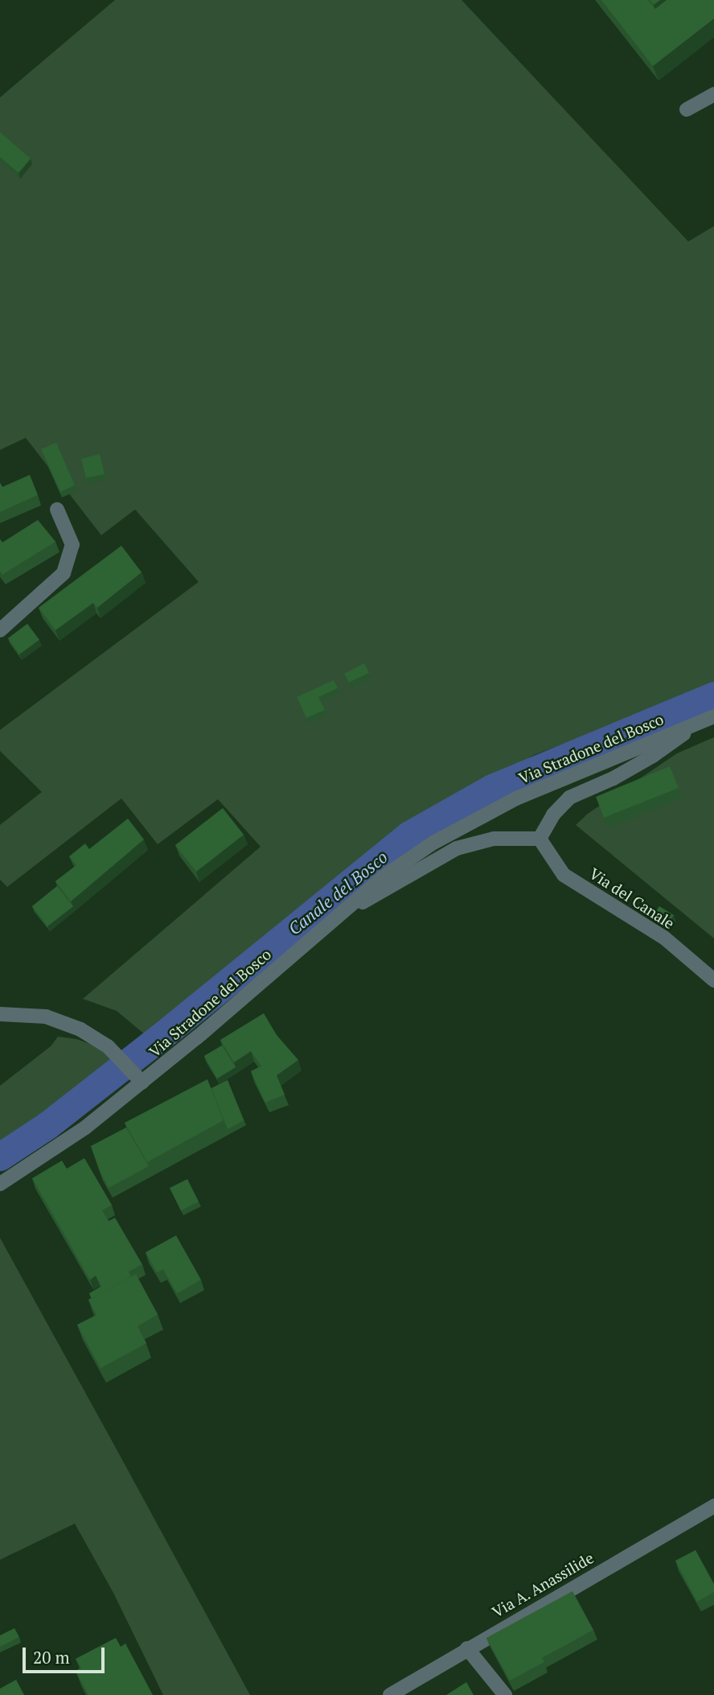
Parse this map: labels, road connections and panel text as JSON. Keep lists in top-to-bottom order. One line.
{"streets":{"street":["Via Stradone del Bosco","Via del Canale","Via A. Anassilide"]},"water":["Canale del Bosco"],"scale_bar":"20 m"}
